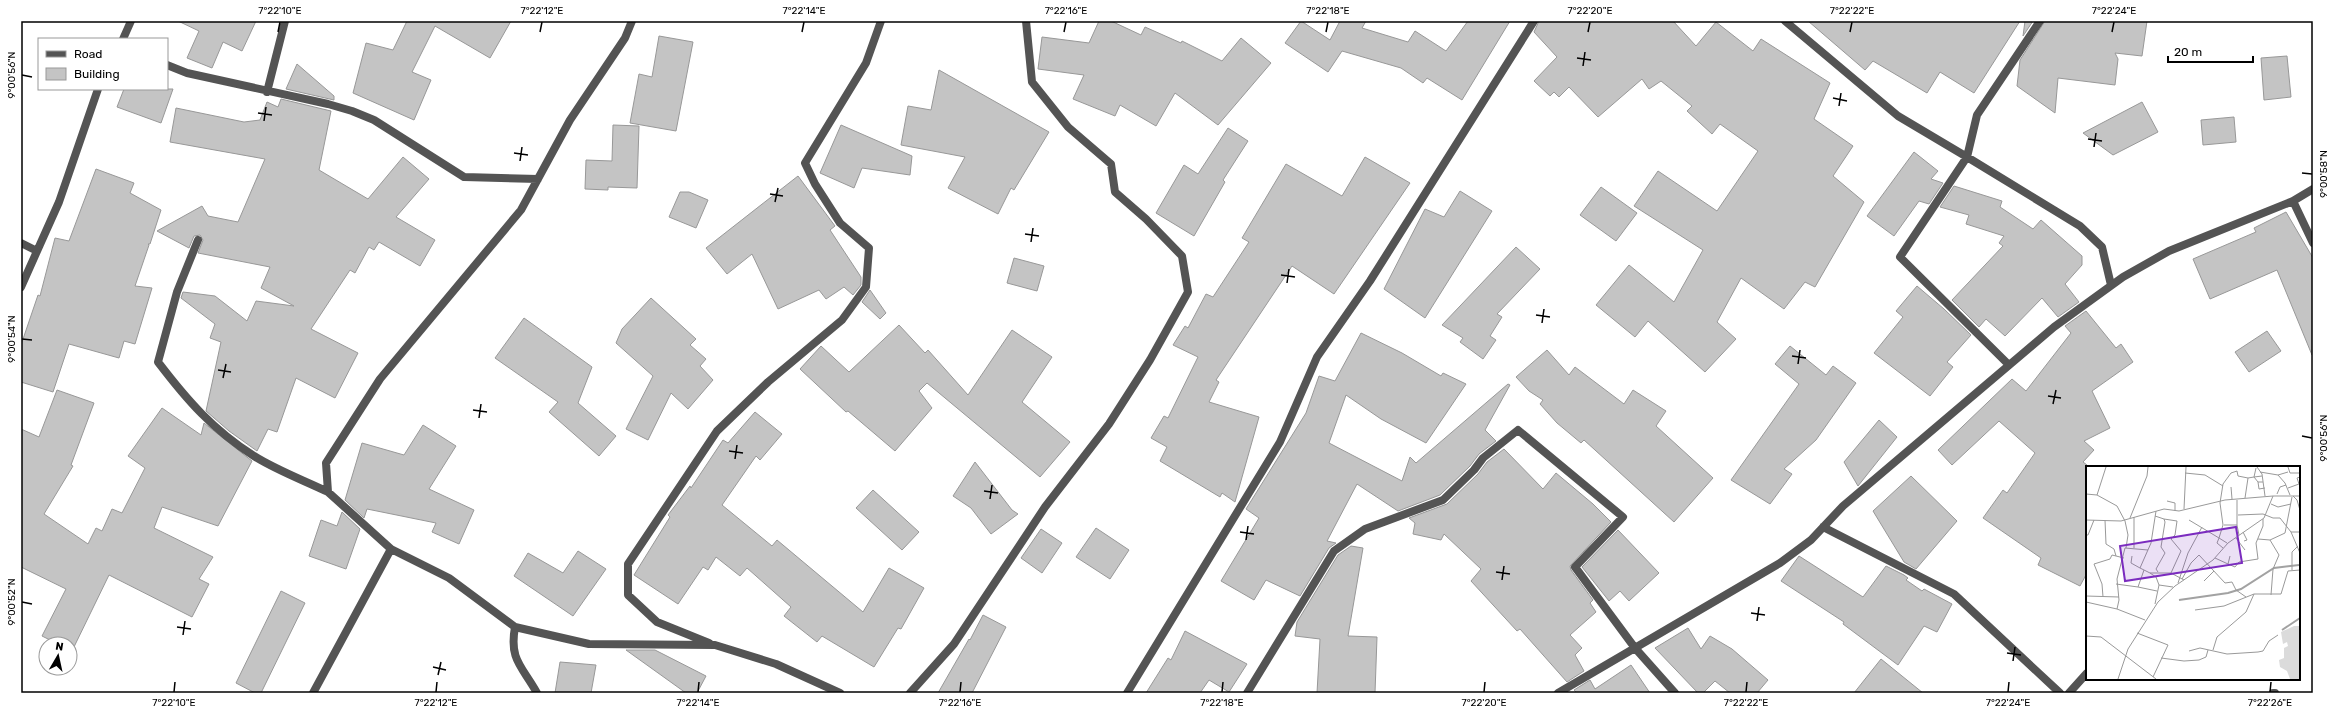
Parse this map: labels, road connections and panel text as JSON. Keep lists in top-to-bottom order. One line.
{"legend":["Road","Building"],"scale_bar":"20 m","north":"top","coordinates":["7°22'10\"E","7°22'12\"E","7°22'14\"E","7°22'16\"E","7°22'18\"E","7°22'20\"E","7°22'22\"E","7°22'24\"E","9°00'56\"N","9°00'58\"N","9°00'54\"N","9°00'52\"N","7°22'26\"E"]}
